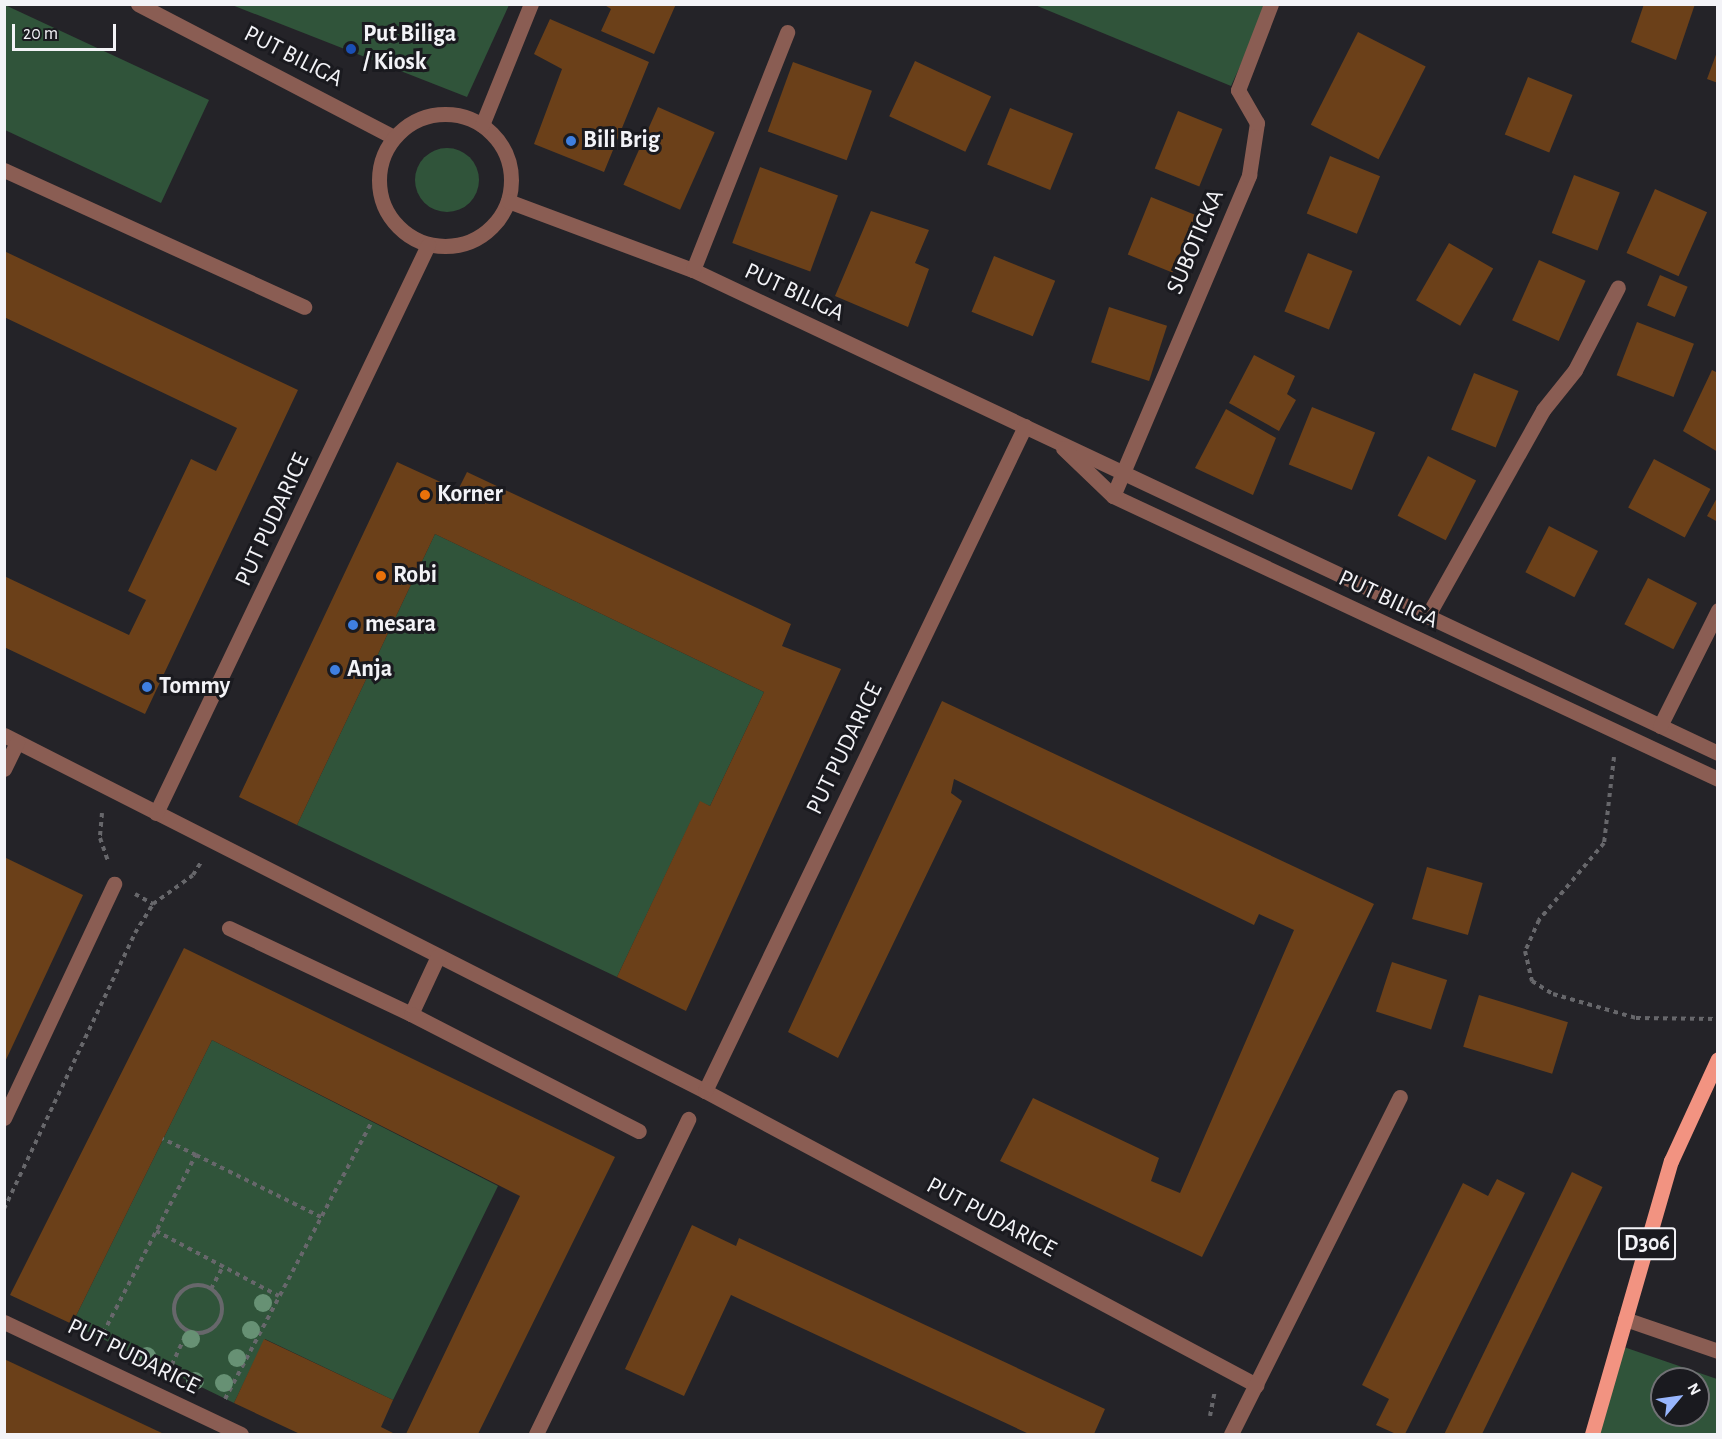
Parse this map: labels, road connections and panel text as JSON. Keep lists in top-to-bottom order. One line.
{"streets":{"main road":["D306"],"street":["PUT BILIGA","SUBOTICKA","PUT PUDARICE"]},"crossings":[["PUT BILIGA","SUBOTICKA"],["PUT BILIGA","PUT PUDARICE"]],"places":["Put Biliga / Kiosk","Bili Brig","Korner","Robi","mesara","Anja","Tommy"],"scale_bar":"20 m","north":"top right"}
